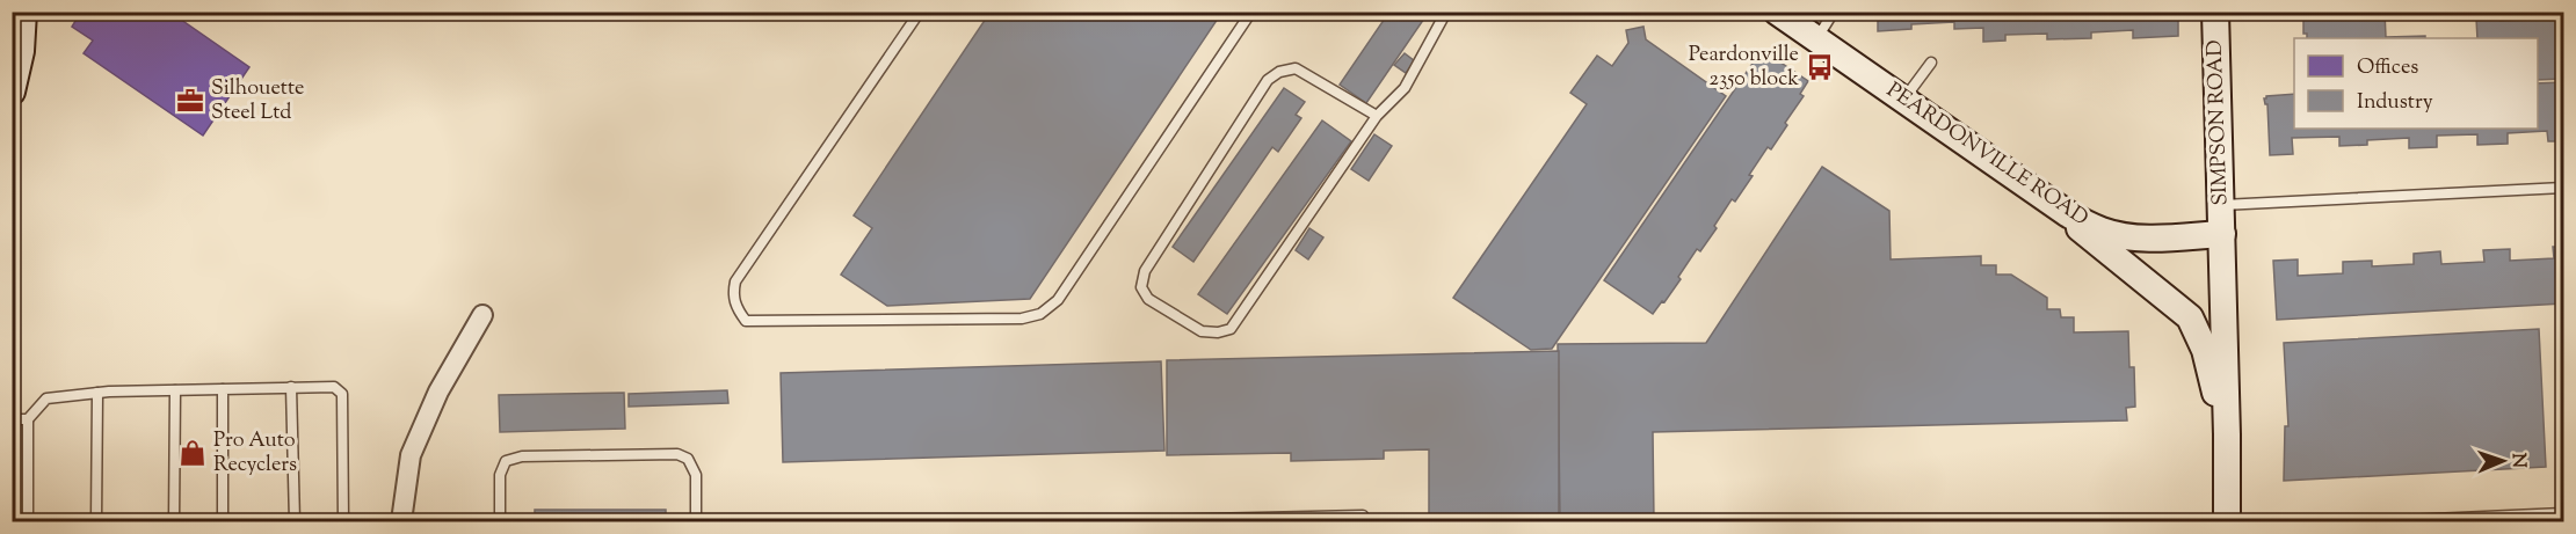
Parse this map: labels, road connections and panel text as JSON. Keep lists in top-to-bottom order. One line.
{"streets":{"main road":["SIMPSON ROAD","PEARDONVILLE ROAD"]},"crossings":[["SIMPSON ROAD","PEARDONVILLE ROAD"]],"places":{"bus stop":["Peardonville 2350 block"],"office":["Silhouette Steel Ltd"],"shop":["Pro Auto Recyclers"]},"legend":["Offices","Industry"],"north":"right"}
